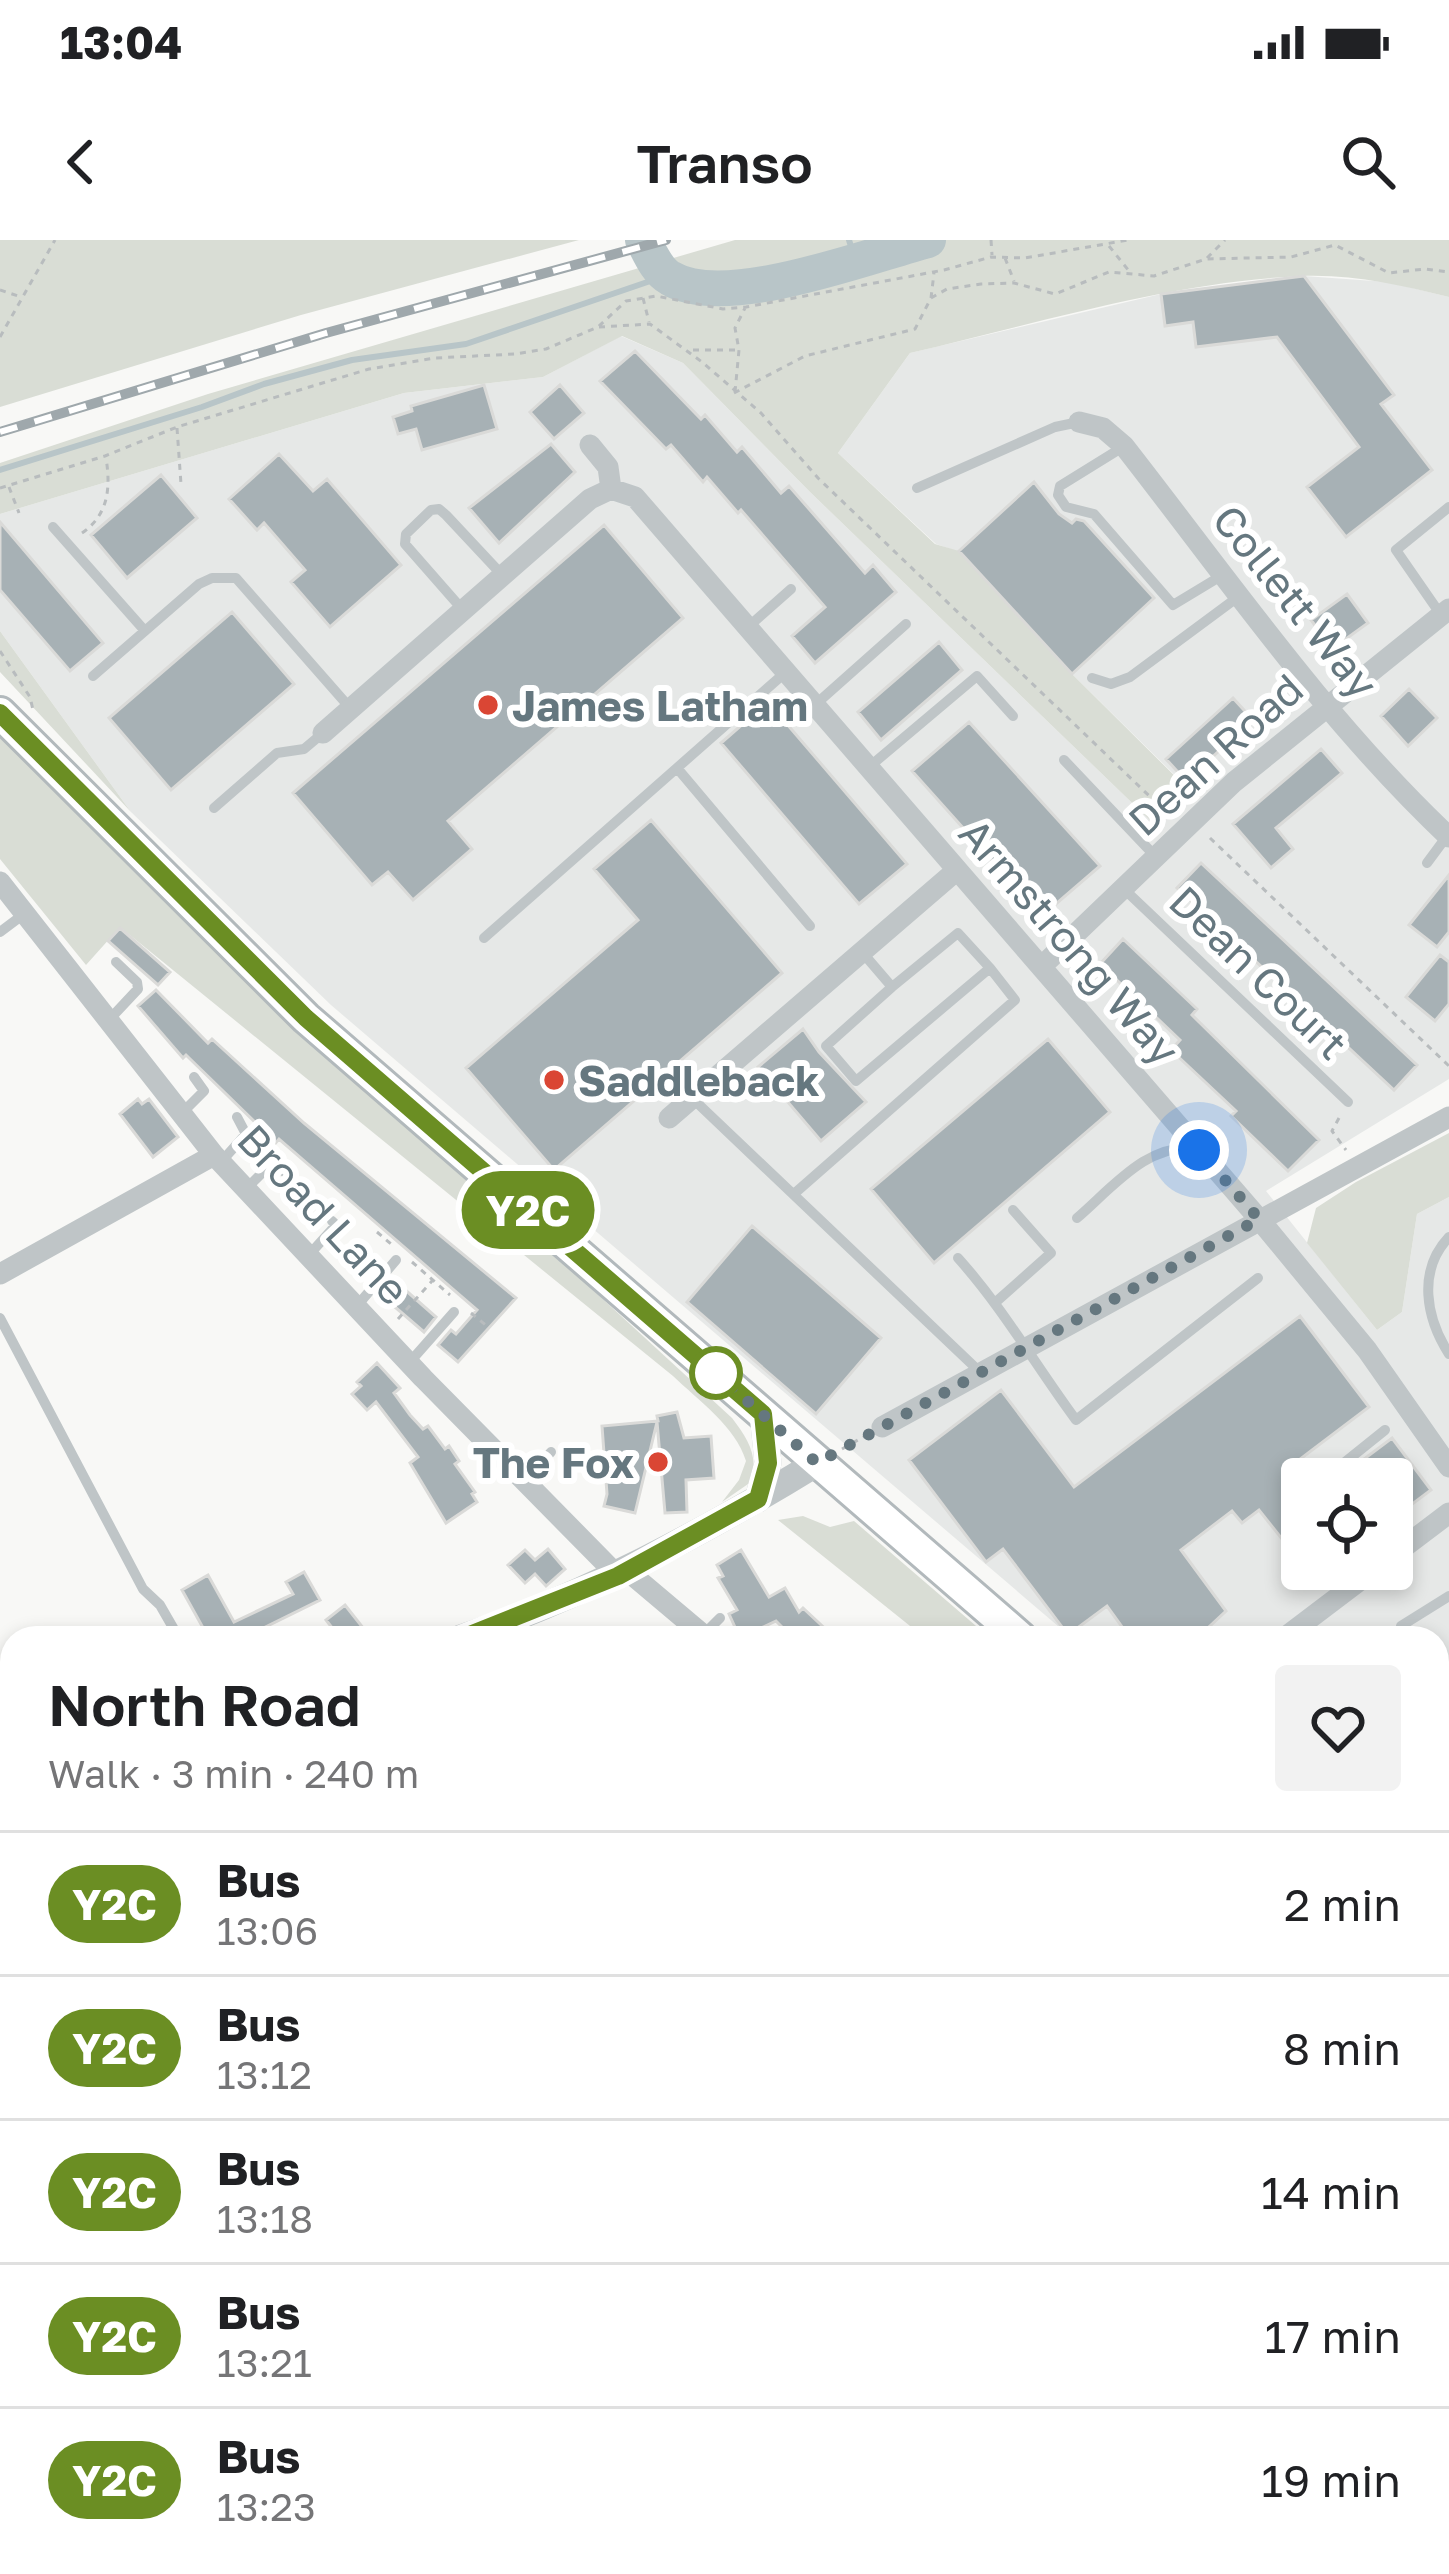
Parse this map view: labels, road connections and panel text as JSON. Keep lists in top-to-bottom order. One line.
{"streets":{"street":["Collett Way","Dean Road","Armstrong Way","Broad Lane"],"lane":["Dean Court"]},"crossings":[["Collett Way","Dean Road"],["Dean Road","Armstrong Way"],["Dean Road","Dean Court"]],"places":["James Latham","Saddleback","The Fox"],"lines":["bus line Y2C"],"page":{"status":"13:04","header":"Transo","on_map":"Y2C","heading":["North Road","Walk · 3 min · 240 m"],"list":[{"mark":"Y2C","name":"Bus","note":"13:06","value":"2 min"},{"mark":"Y2C","name":"Bus","note":"13:12","value":"8 min"},{"mark":"Y2C","name":"Bus","note":"13:18","value":"14 min"},{"mark":"Y2C","name":"Bus","note":"13:21","value":"17 min"},{"mark":"Y2C","name":"Bus","note":"13:23","value":"19 min"}]}}
